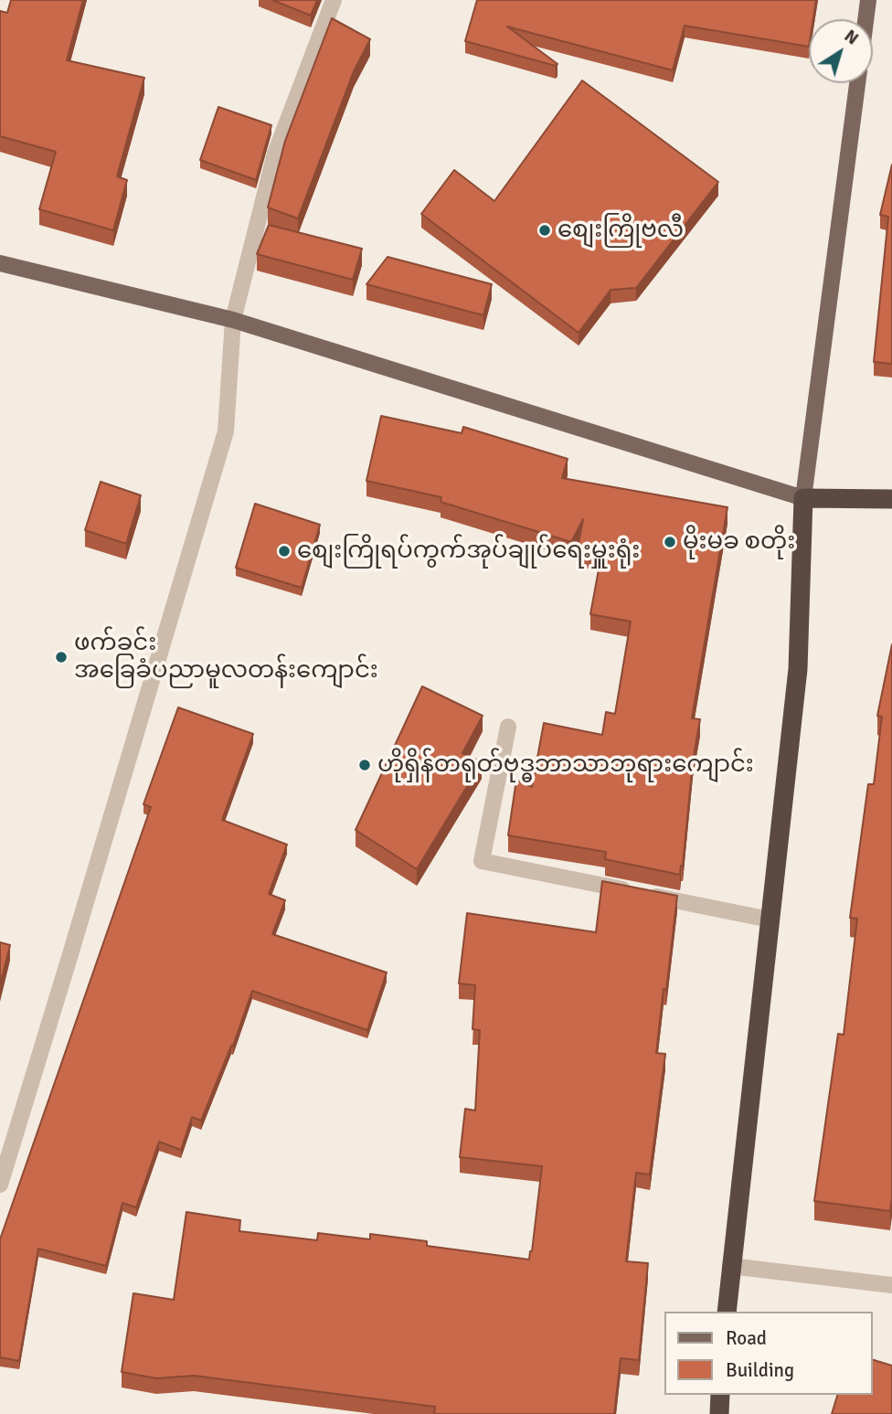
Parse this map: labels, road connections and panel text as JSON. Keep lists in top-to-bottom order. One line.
{"places":["စျေးကြိုဗလီ","မိုးမခ စတိုး","စျေးကြိုရပ်ကွက်အုပ်ချုပ်ရေးမှူးရုံး","ဖက်ခင်း အခြေခံပညာမူလတန်းကျောင်း","ဟိုရှိန်တရုတ်ဗုဒ္ဓဘာသာဘုရားကျောင်း"],"legend":["Road","Building"],"north":"top right"}
